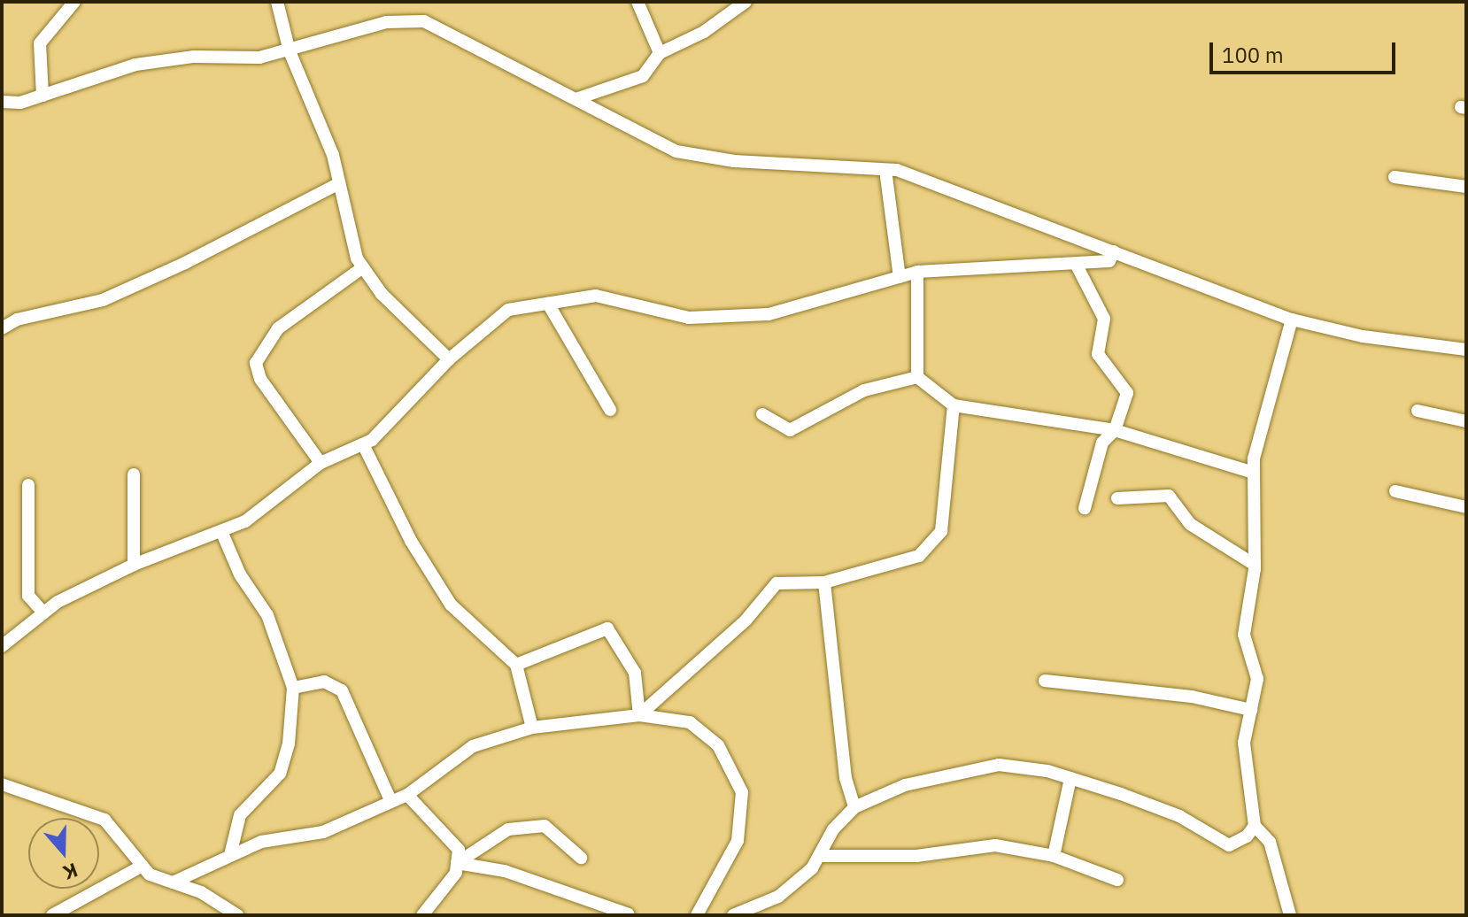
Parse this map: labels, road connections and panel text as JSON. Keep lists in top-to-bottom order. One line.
{"scale_bar":"100 m","north":"bottom"}
